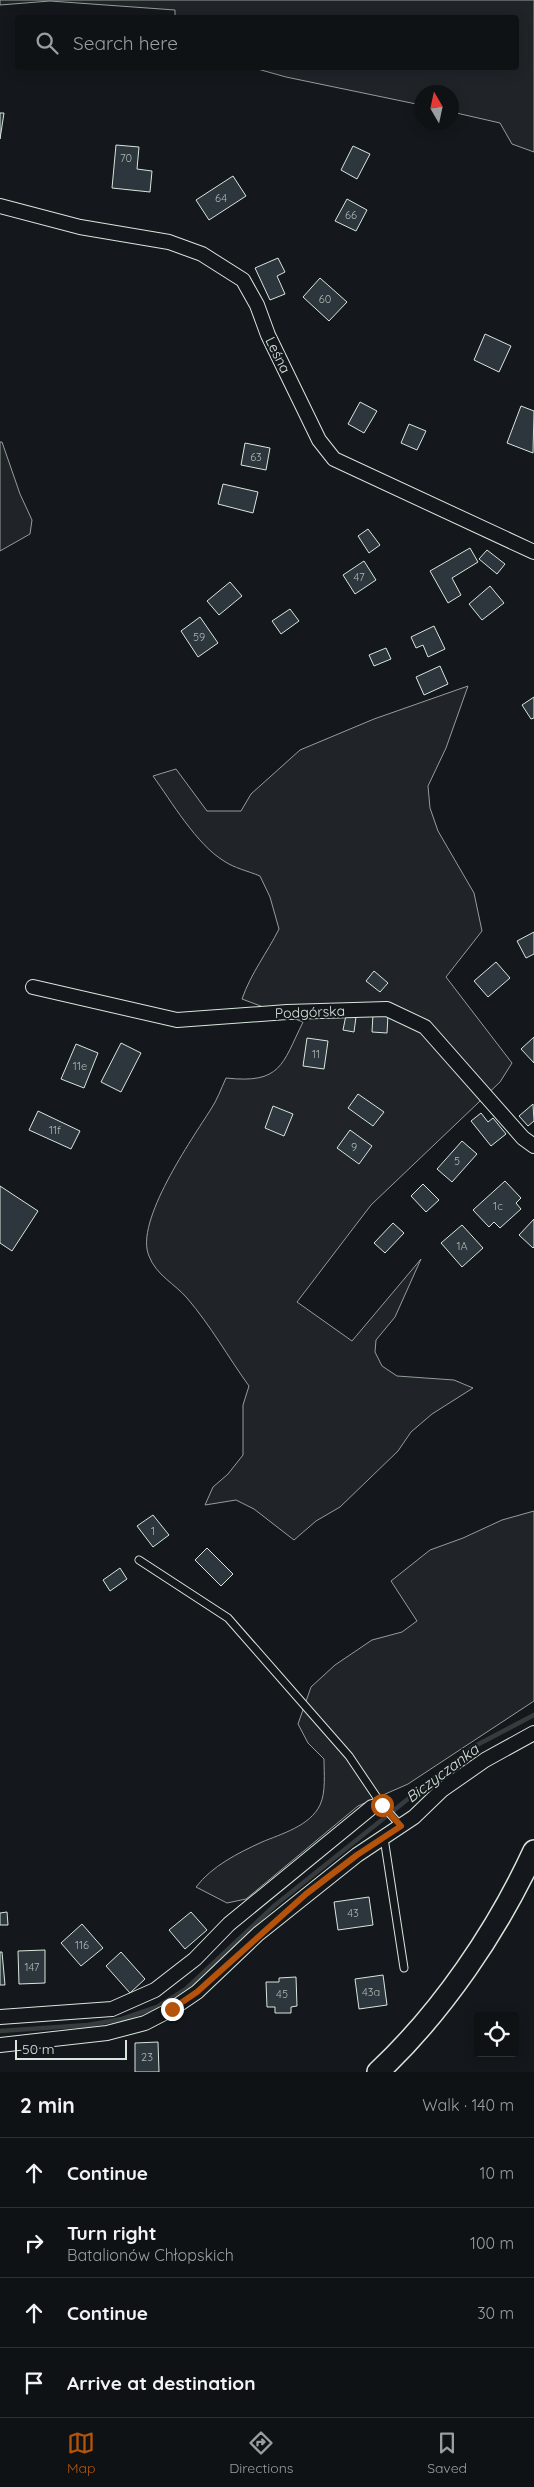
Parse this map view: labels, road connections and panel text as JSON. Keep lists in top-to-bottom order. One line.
{"streets":{"street":["Leśna","Podgórska"]},"water":["Biczyczanka"],"house_numbers":["70","64","66","60","63","47","59","11","11e","11f","9","5","1c","1A","1","43","116","147","43a","45","23"],"scale_bar":"50 m","north":"top","page":{"search":"Search here","scale":"50 m","heading":["2 min","Walk · 140 m"],"list":[["Continue","10 m"],["Turn right","Batalionów Chłopskich","100 m"],["Continue","30 m"],"Arrive at destination"],"nav":["Map","Directions","Saved"]}}
